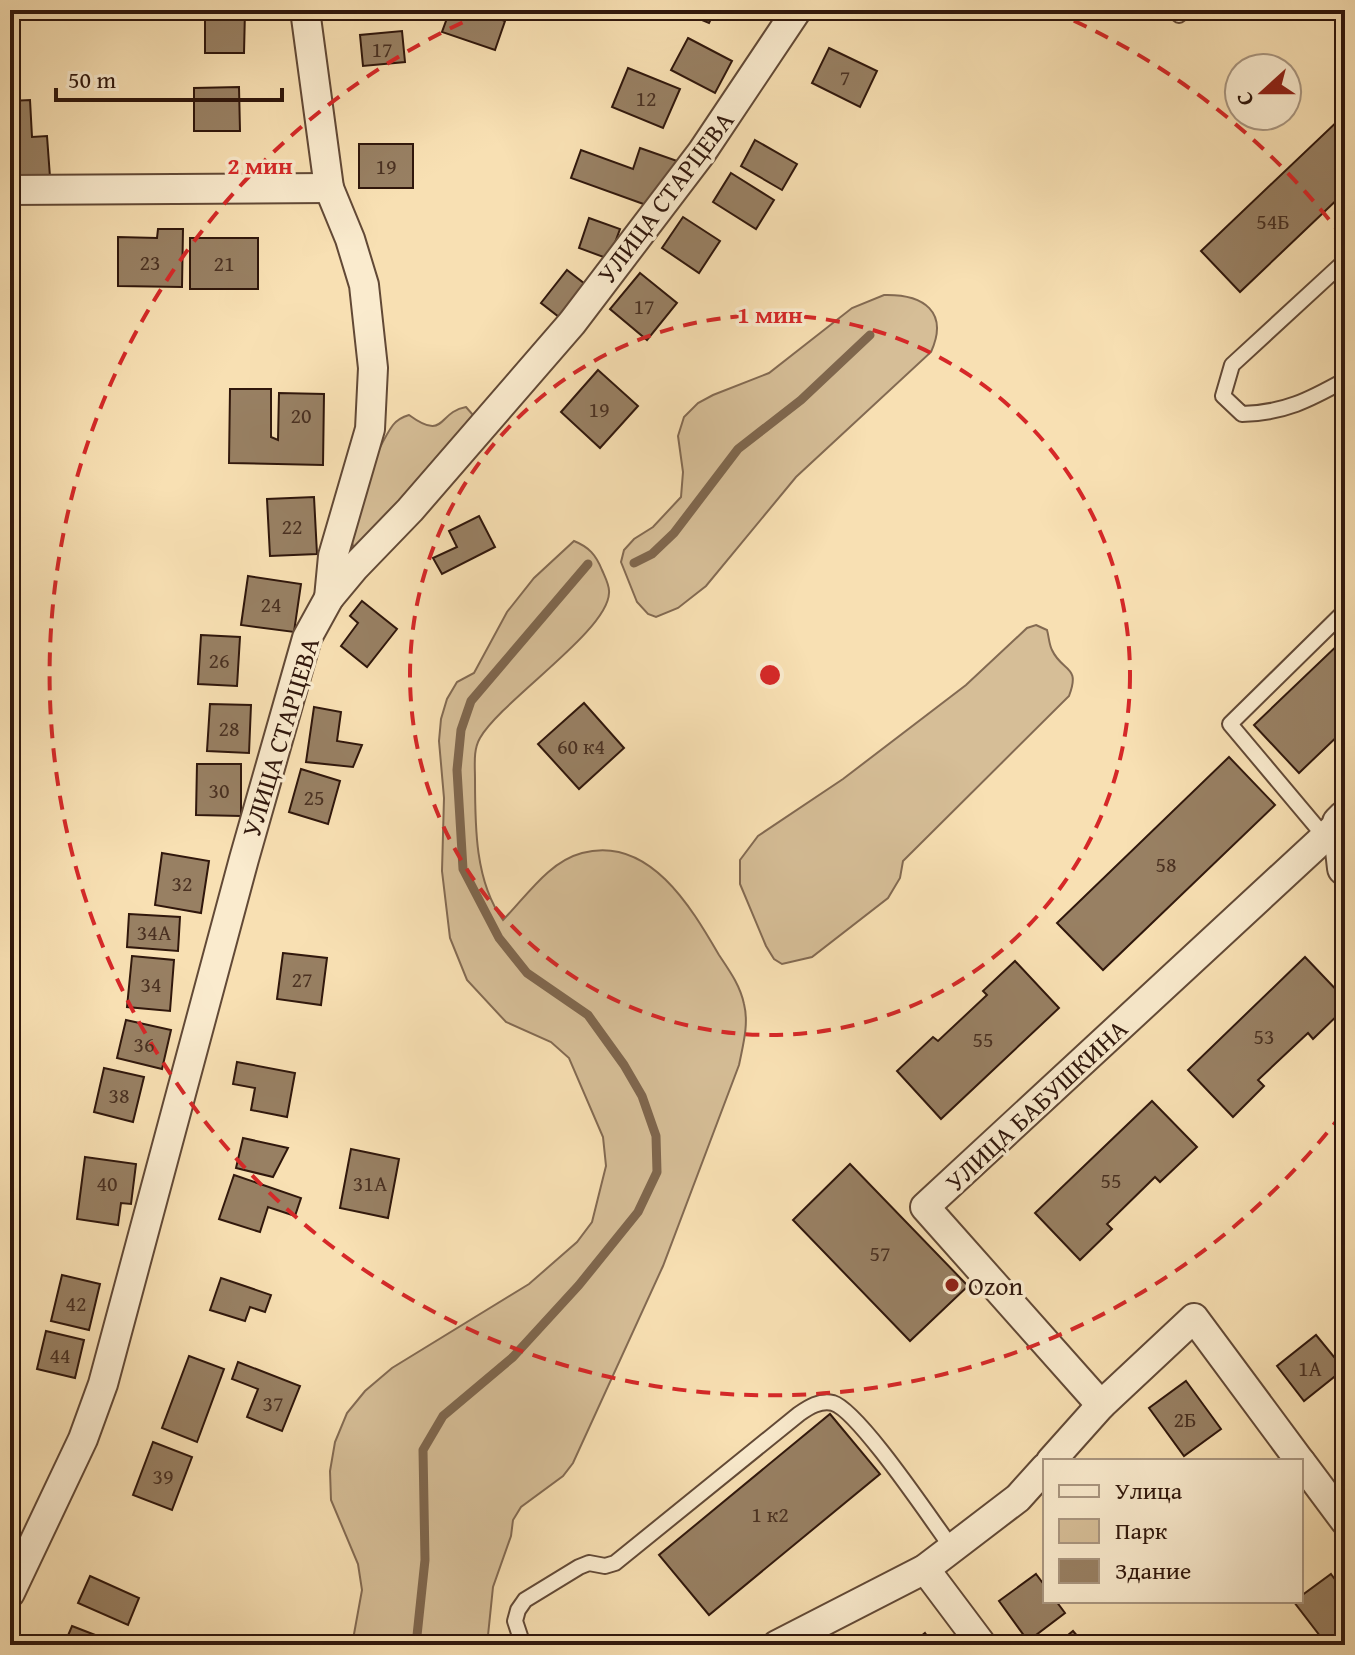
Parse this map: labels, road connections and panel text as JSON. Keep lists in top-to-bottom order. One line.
{"streets":{"street":["УЛИЦА СТАРЦЕВА","УЛИЦА БАБУШКИНА"]},"places":["Ozon"],"house_numbers":["17","7","12","19","54Б","23","21","17","19","20","22","24","26","28","60 к4","30","25","58","32","34А","27","34","53","55","36","38","55","40","31А","57","42","44","1А","37","2Б","39","1 к2"],"legend":["Улица","Парк","Здание"],"scale_bar":"50 m","north":"left","rings":["2 мин","1 мин"]}
